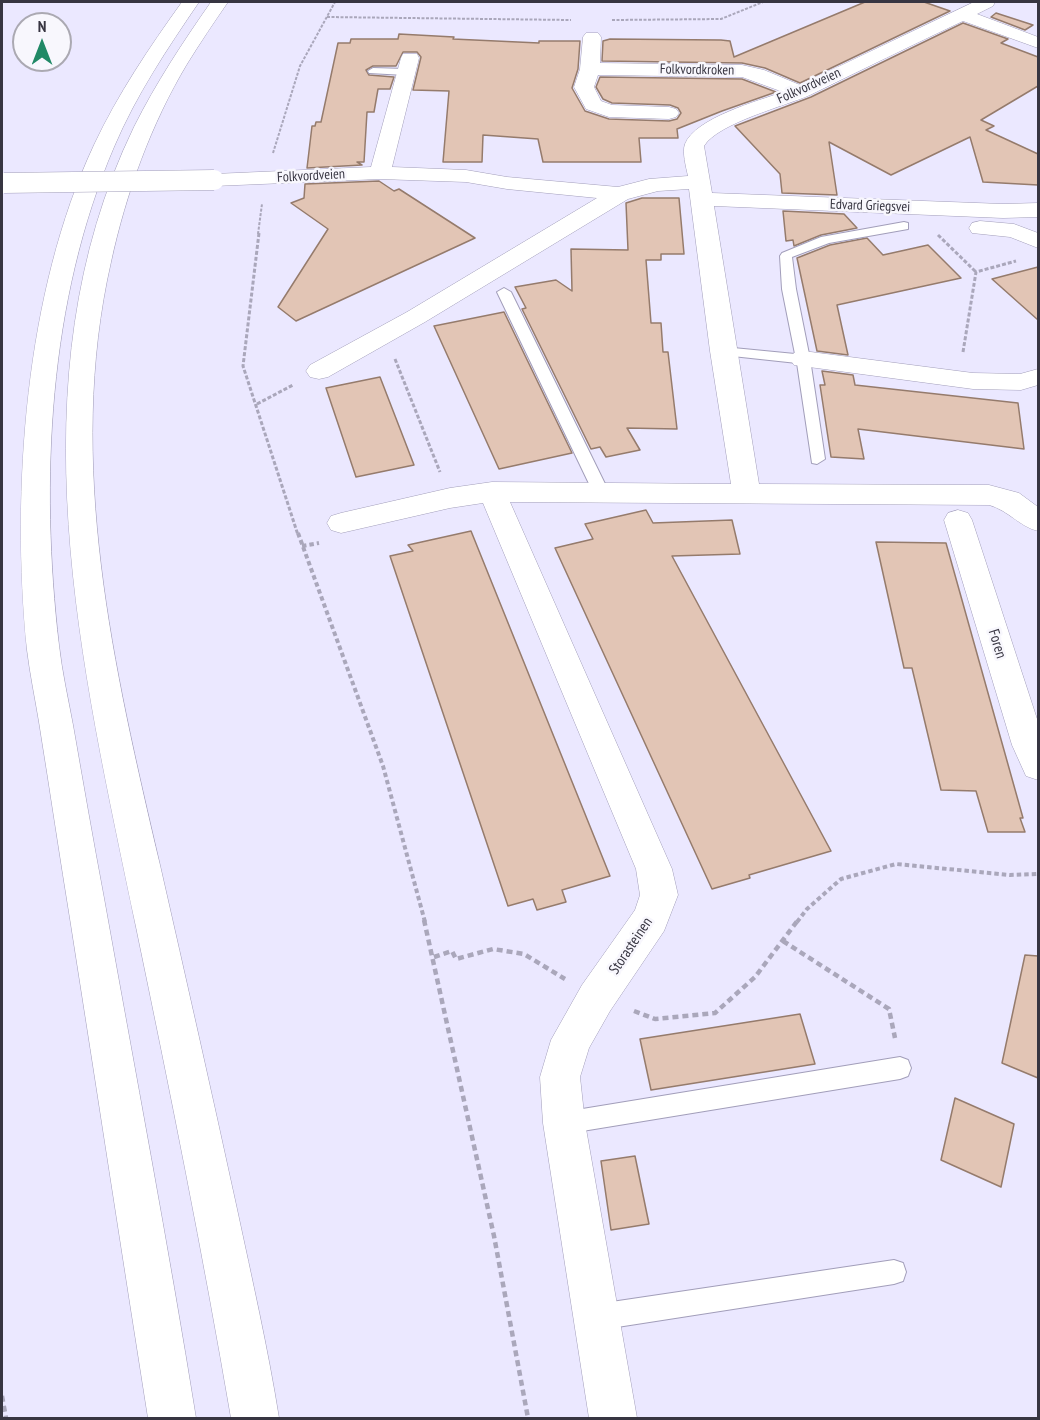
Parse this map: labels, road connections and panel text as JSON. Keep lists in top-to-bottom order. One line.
{"streets":{"main road":["Folkvordkroken","Folkvordveien","Edvard Griegsvei","Foren","Storasteinen"]},"crossings":[["Folkvordkroken","Folkvordveien"],["Folkvordveien","Edvard Griegsvei"]],"north":"top"}
